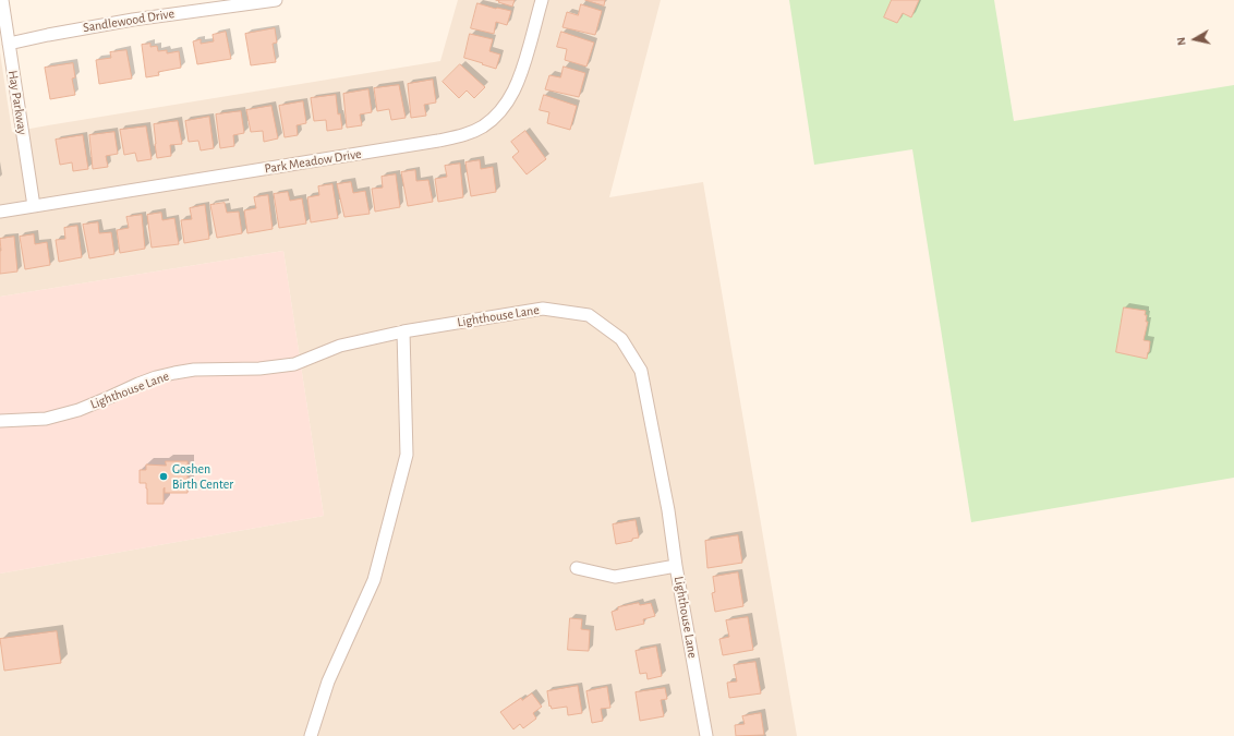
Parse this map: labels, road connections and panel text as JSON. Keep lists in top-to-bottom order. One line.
{"streets":{"street":["Sandlewood Drive","Hay Parkway","Park Meadow Drive","Lighthouse Lane"]},"crossings":[["Sandlewood Drive","Hay Parkway"],["Hay Parkway","Park Meadow Drive"]],"places":["Goshen Birth Center"],"north":"left"}
